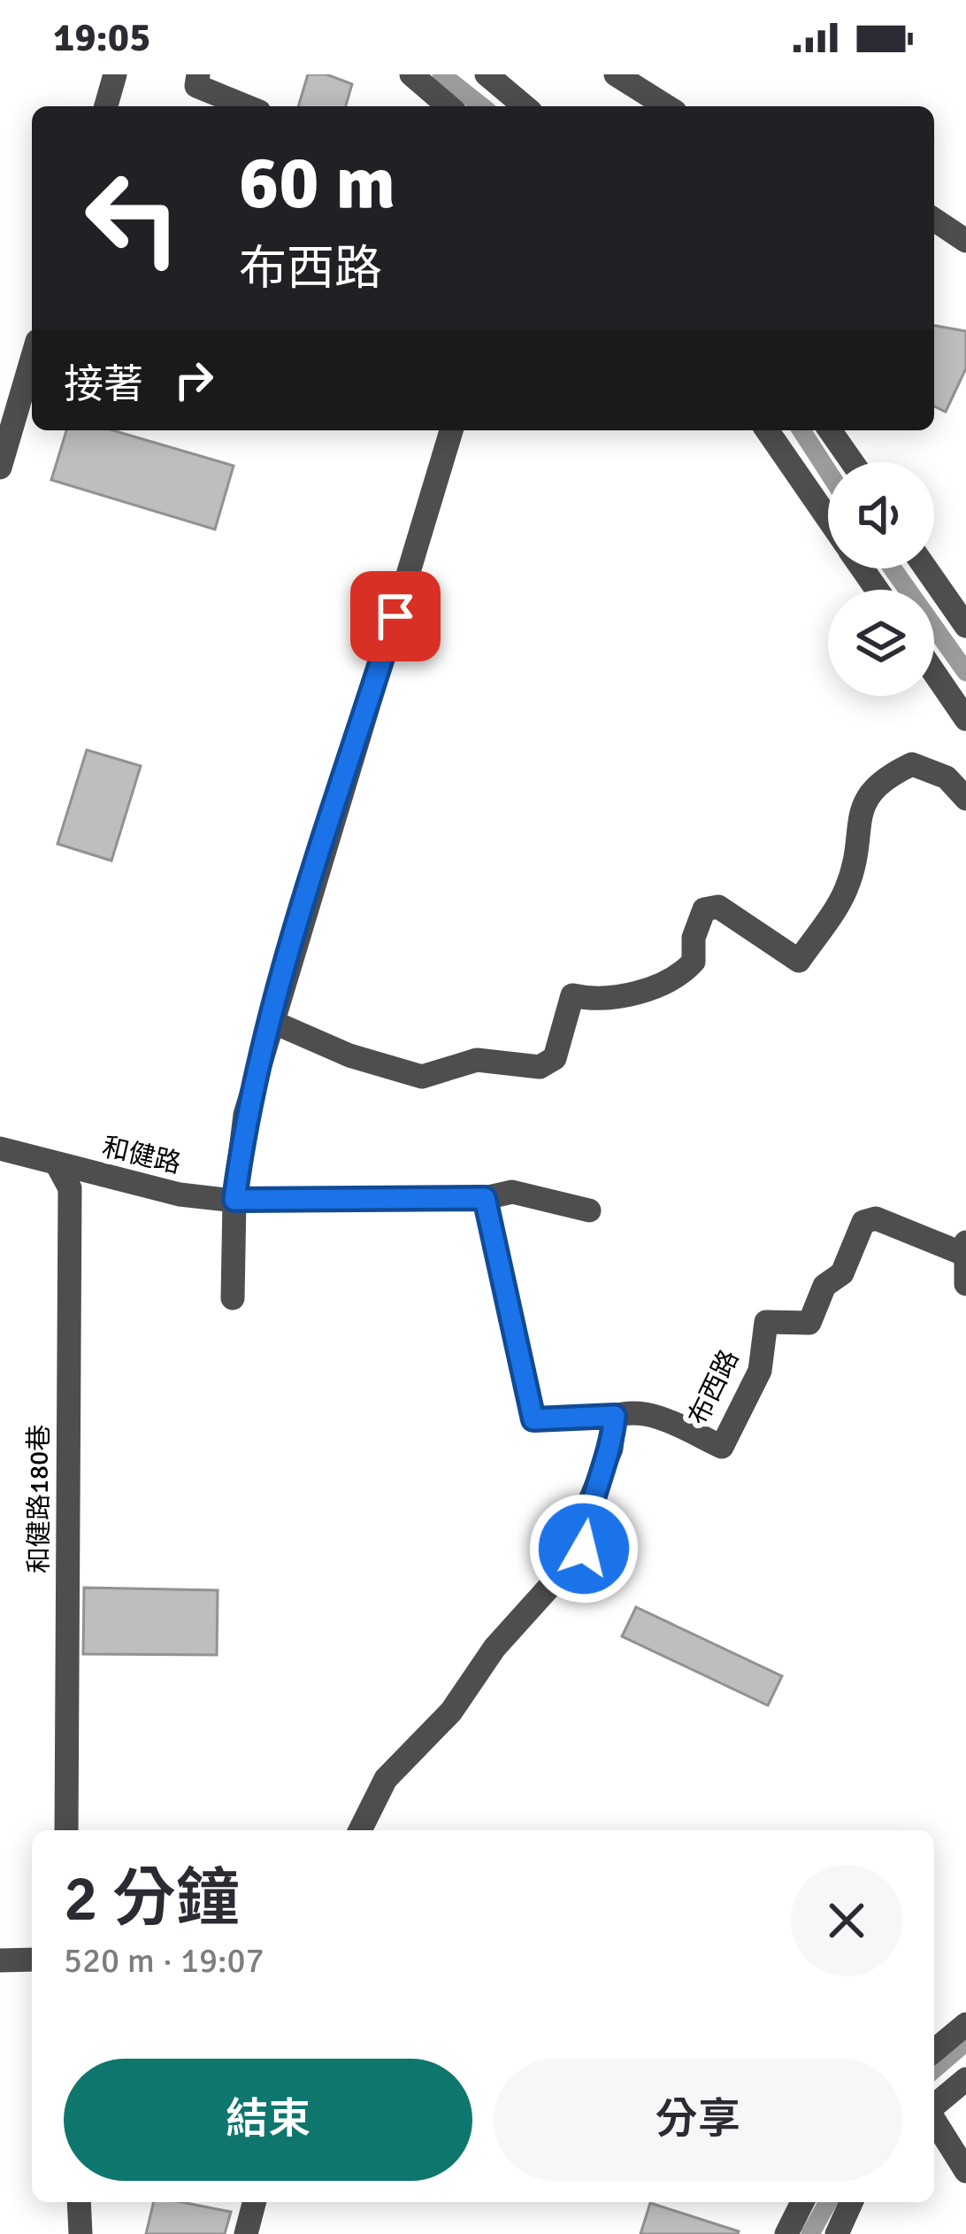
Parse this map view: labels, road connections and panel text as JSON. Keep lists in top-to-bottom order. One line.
{"streets":{"street":["和健路","布西路","和健路180巷"]},"crossings":[["和健路","布西路"],["和健路","和健路180巷"]],"page":{"status":"19:05","turn":["60 m","布西路"],"then":"接著","heading":["2 分鐘","520 m · 19:07"],"buttons":["結束","分享"]}}
